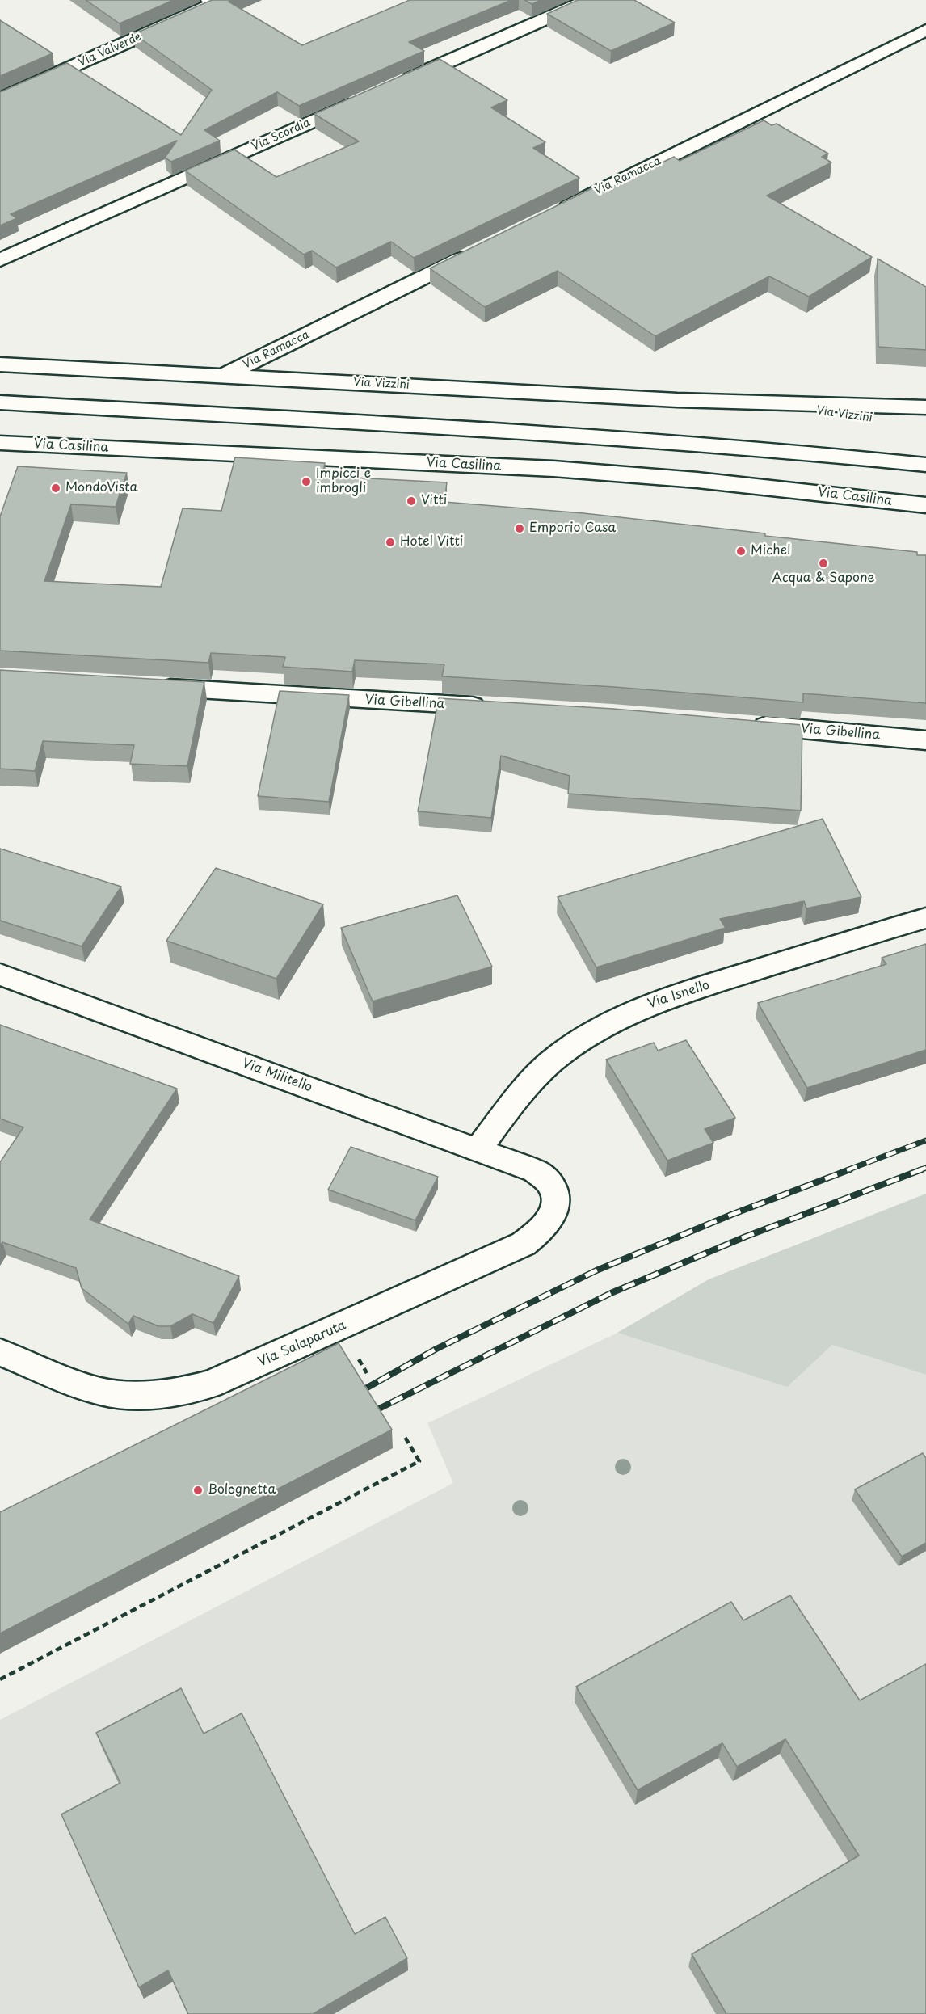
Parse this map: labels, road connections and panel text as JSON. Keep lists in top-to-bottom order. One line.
{"streets":{"street":["Via Valverde","Via Scordia","Via Ramacca","Via Vizzini","Via Casilina","Via Gibellina","Via Isnello","Via Militello","Via Salaparuta"]},"crossings":[["Via Ramacca","Via Vizzini"],["Via Isnello","Via Militello"],["Via Militello","Via Salaparuta"]],"places":["Impicci e imbrogli","MondoVista","Vitti","Emporio Casa","Hotel Vitti","Michel","Acqua & Sapone","Bolognetta"]}
